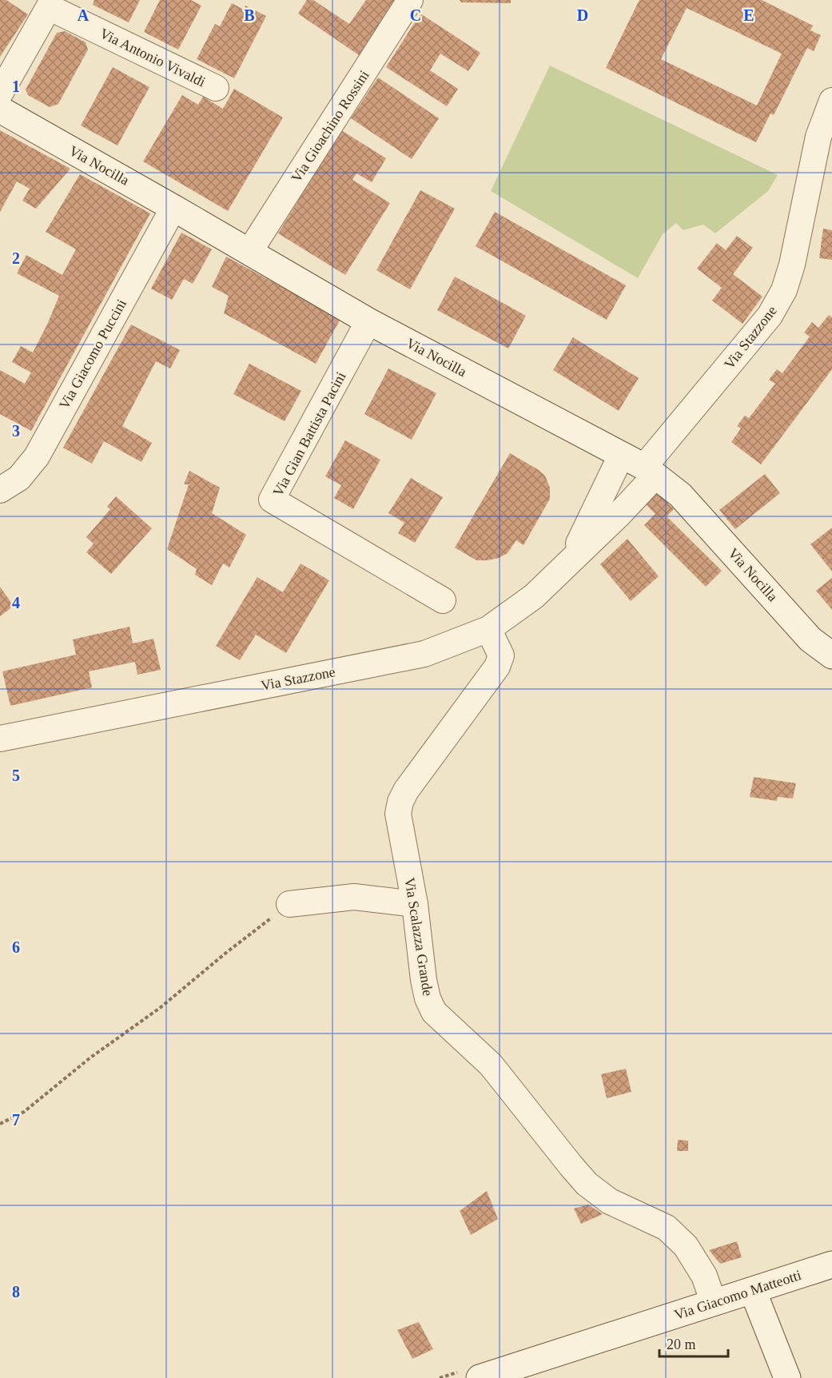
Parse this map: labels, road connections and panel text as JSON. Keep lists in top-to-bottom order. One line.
{"streets":{"street":["Via Antonio Vivaldi","Via Gioachino Rossini","Via Nocilla","Via Stazzone","Via Giacomo Puccini","Via Gian Battista Pacini","Via Scalazza Grande","Via Giacomo Matteotti"]},"crossings":[["Via Gioachino Rossini","Via Nocilla"],["Via Nocilla","Via Stazzone"],["Via Nocilla","Via Giacomo Puccini"],["Via Nocilla","Via Gian Battista Pacini"],["Via Stazzone","Via Scalazza Grande"],["Via Scalazza Grande","Via Giacomo Matteotti"]],"scale_bar":"20 m","grid":{"columns":["A","B","C","D","E"],"rows":["1","2","3","4","5","6","7","8"]}}
